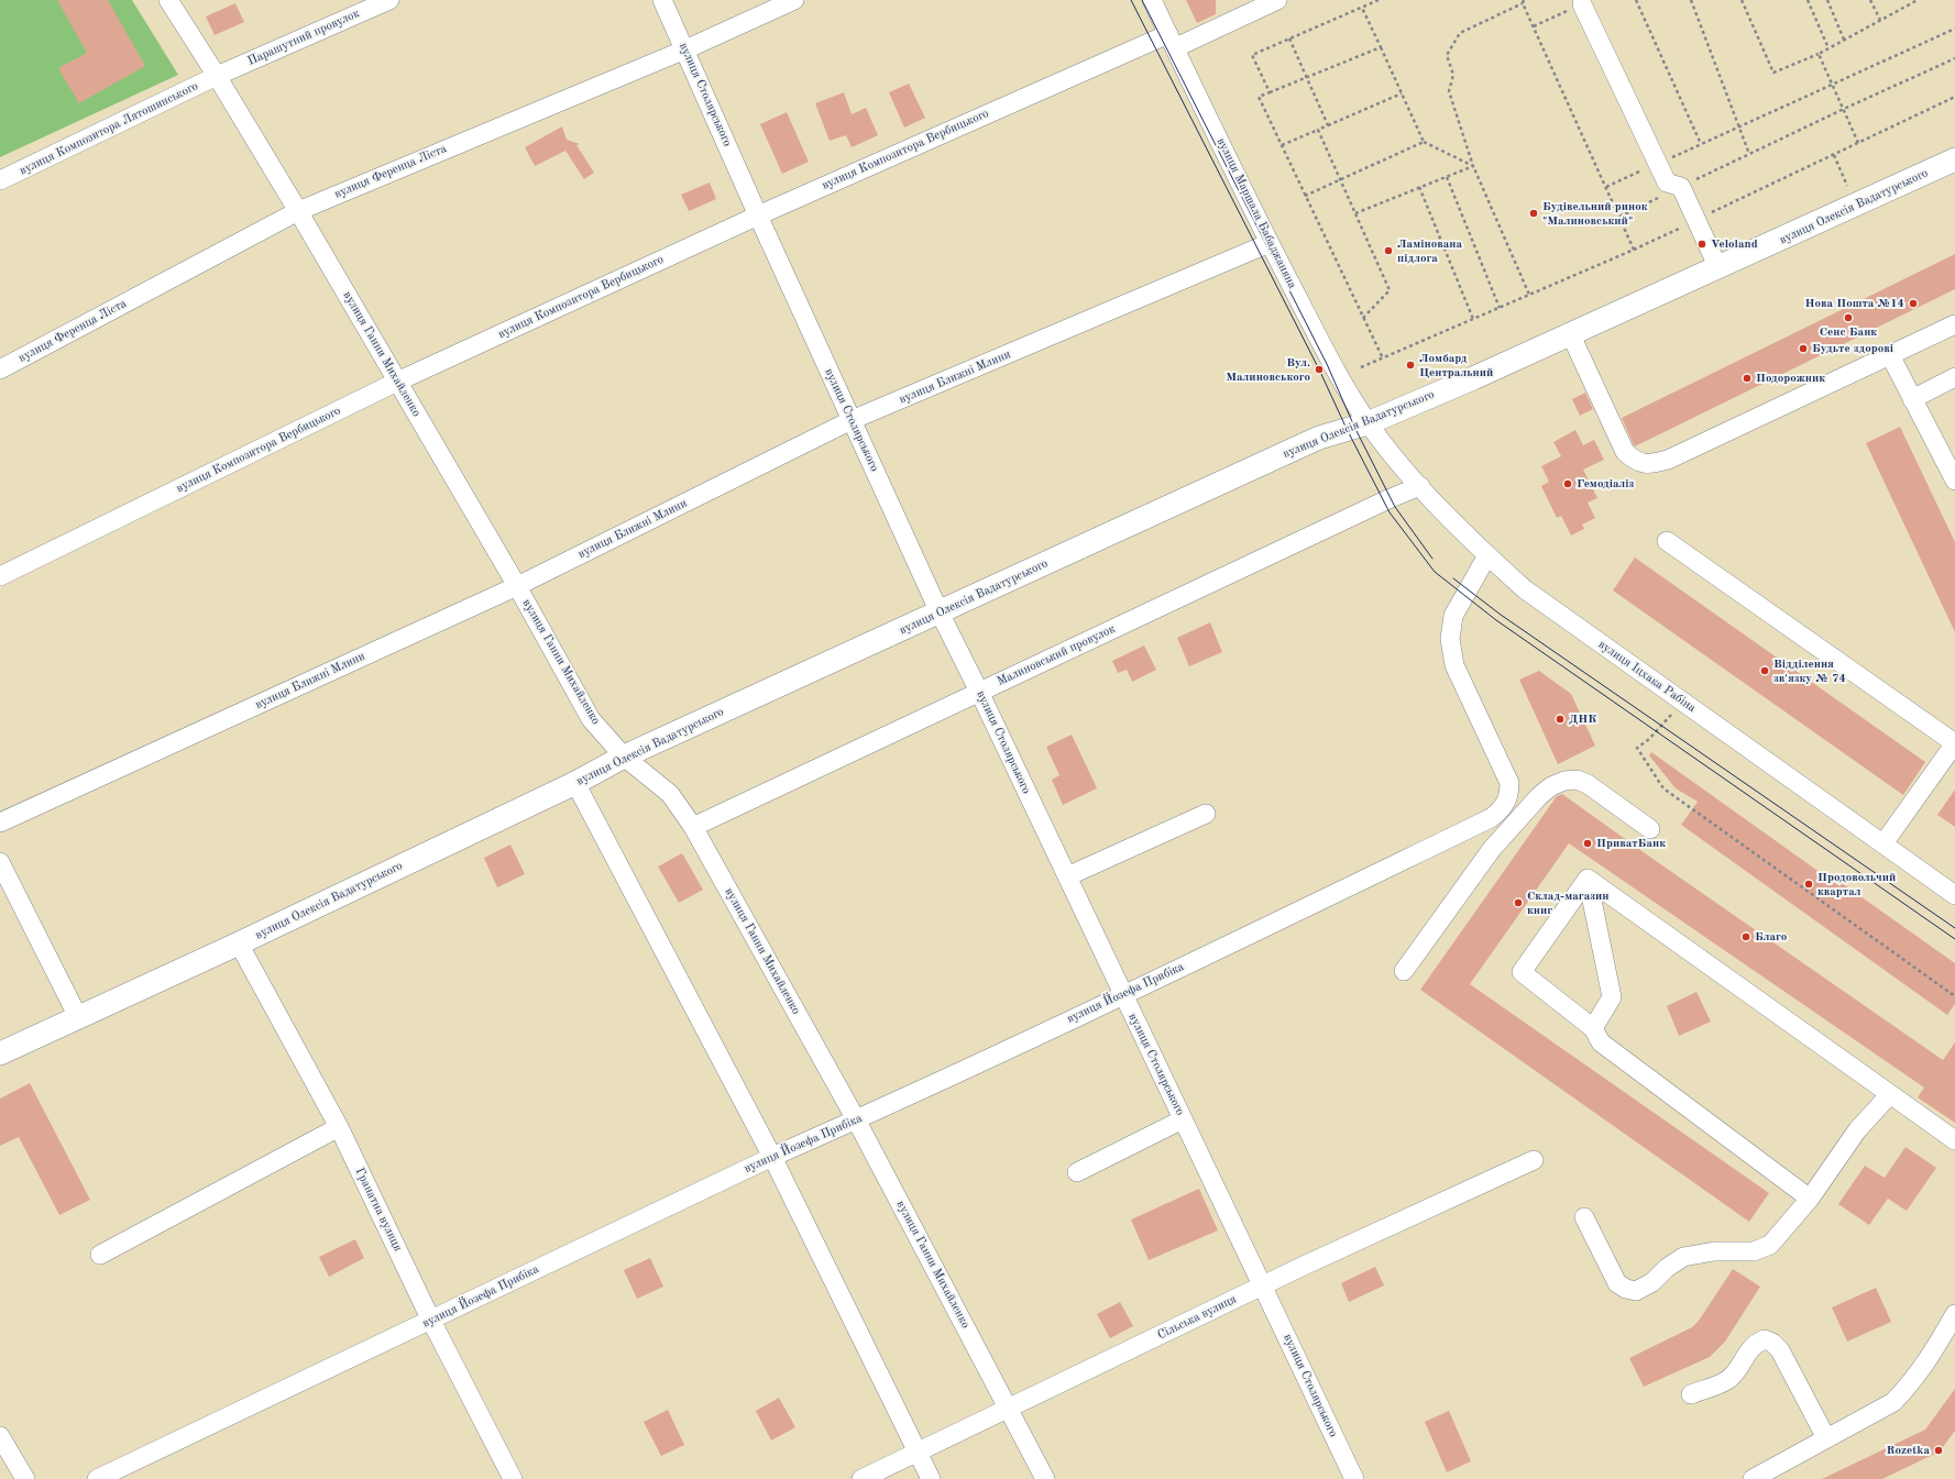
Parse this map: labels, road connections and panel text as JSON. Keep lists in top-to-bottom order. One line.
{"streets":{"main road":["вулиця Олексія Вадатурського"],"street":["Парашутний провулок","вулиця Столярського","вулиця Композитора Лятошинського","вулиця Композитора Вербицького","вулиця Ференца Ліста","вулиця Маршала Бабаджаняна","вулиця Ганни Михайленко","вулиця Ближні Млини","Малиновський провулок","вулиця Іцхака Рабіна","вулиця Йозефа Прибіка","Гранатна вулиця","Сільська вулиця"]},"crossings":[["Парашутний провулок","вулиця Композитора Лятошинського"],["Парашутний провулок","вулиця Ганни Михайленко"],["вулиця Столярського","вулиця Композитора Вербицького"],["вулиця Столярського","вулиця Ференца Ліста"],["вулиця Столярського","вулиця Олексія Вадатурського"],["вулиця Столярського","вулиця Ближні Млини"],["вулиця Столярського","Малиновський провулок"],["вулиця Столярського","вулиця Йозефа Прибіка"],["вулиця Столярського","Сільська вулиця"],["вулиця Композитора Лятошинського","вулиця Ганни Михайленко"],["вулиця Композитора Вербицького","вулиця Маршала Бабаджаняна"],["вулиця Композитора Вербицького","вулиця Ганни Михайленко"],["вулиця Ференца Ліста","вулиця Ганни Михайленко"],["вулиця Олексія Вадатурського","вулиця Маршала Бабаджаняна"],["вулиця Олексія Вадатурського","вулиця Ганни Михайленко"],["вулиця Олексія Вадатурського","вулиця Іцхака Рабіна"],["вулиця Олексія Вадатурського","Гранатна вулиця"],["вулиця Маршала Бабаджаняна","вулиця Ближні Млини"],["вулиця Маршала Бабаджаняна","вулиця Іцхака Рабіна"],["вулиця Ганни Михайленко","вулиця Ближні Млини"],["вулиця Ганни Михайленко","Малиновський провулок"],["вулиця Ганни Михайленко","вулиця Йозефа Прибіка"],["вулиця Ганни Михайленко","Сільська вулиця"],["Малиновський провулок","вулиця Іцхака Рабіна"],["вулиця Йозефа Прибіка","Гранатна вулиця"]],"places":["Будівельний ринок \"Малиновський\"","Veloland","Ламінована підлога","Нова Пошта №14","Сенс Банк","Будьте здорові","Ломбард Центральний","Вул. Малиновського","Подорожник","Гемодіаліз","Відділення зв'язку № 74","ДНК","ПриватБанк","Продовольчий квартал","Склад-магазин книг","Благо","Rozetka"]}
